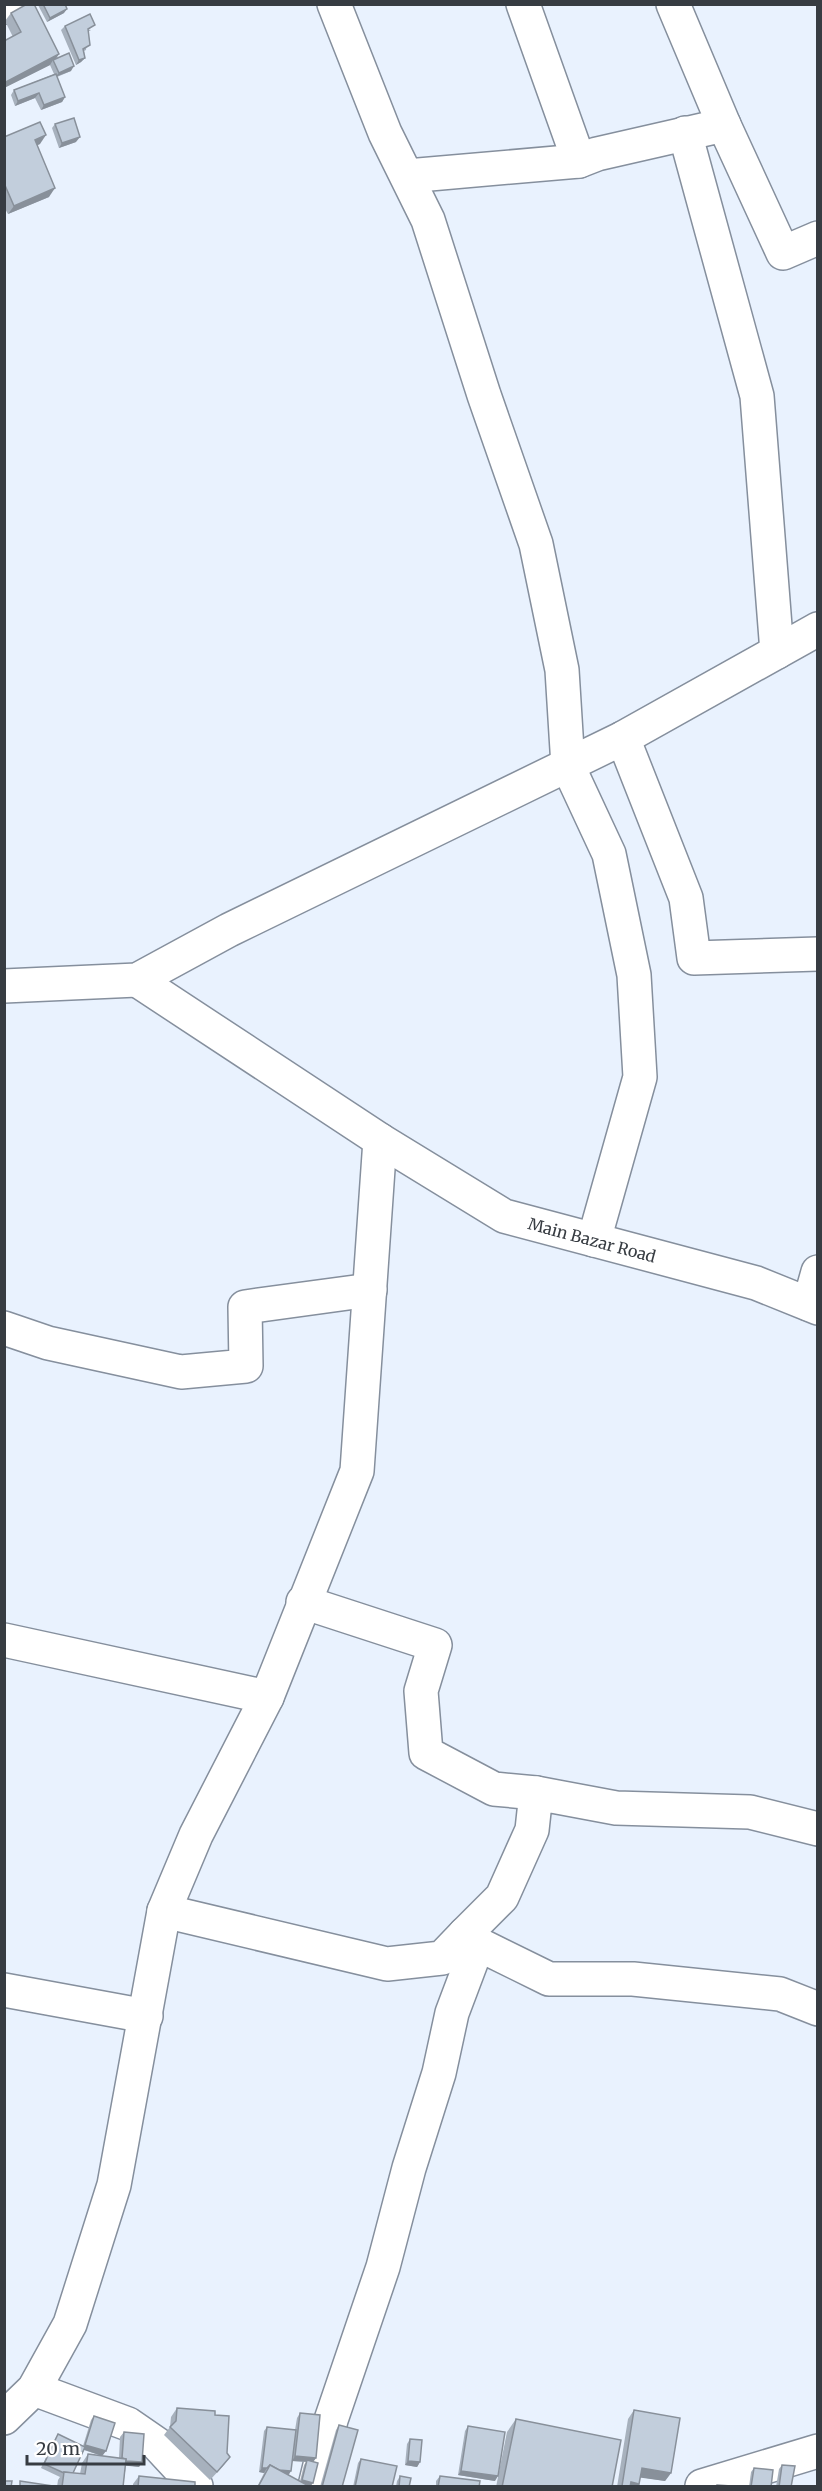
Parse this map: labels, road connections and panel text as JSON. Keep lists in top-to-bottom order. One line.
{"streets":{"street":["Main Bazar Road"]},"scale_bar":"20 m"}
